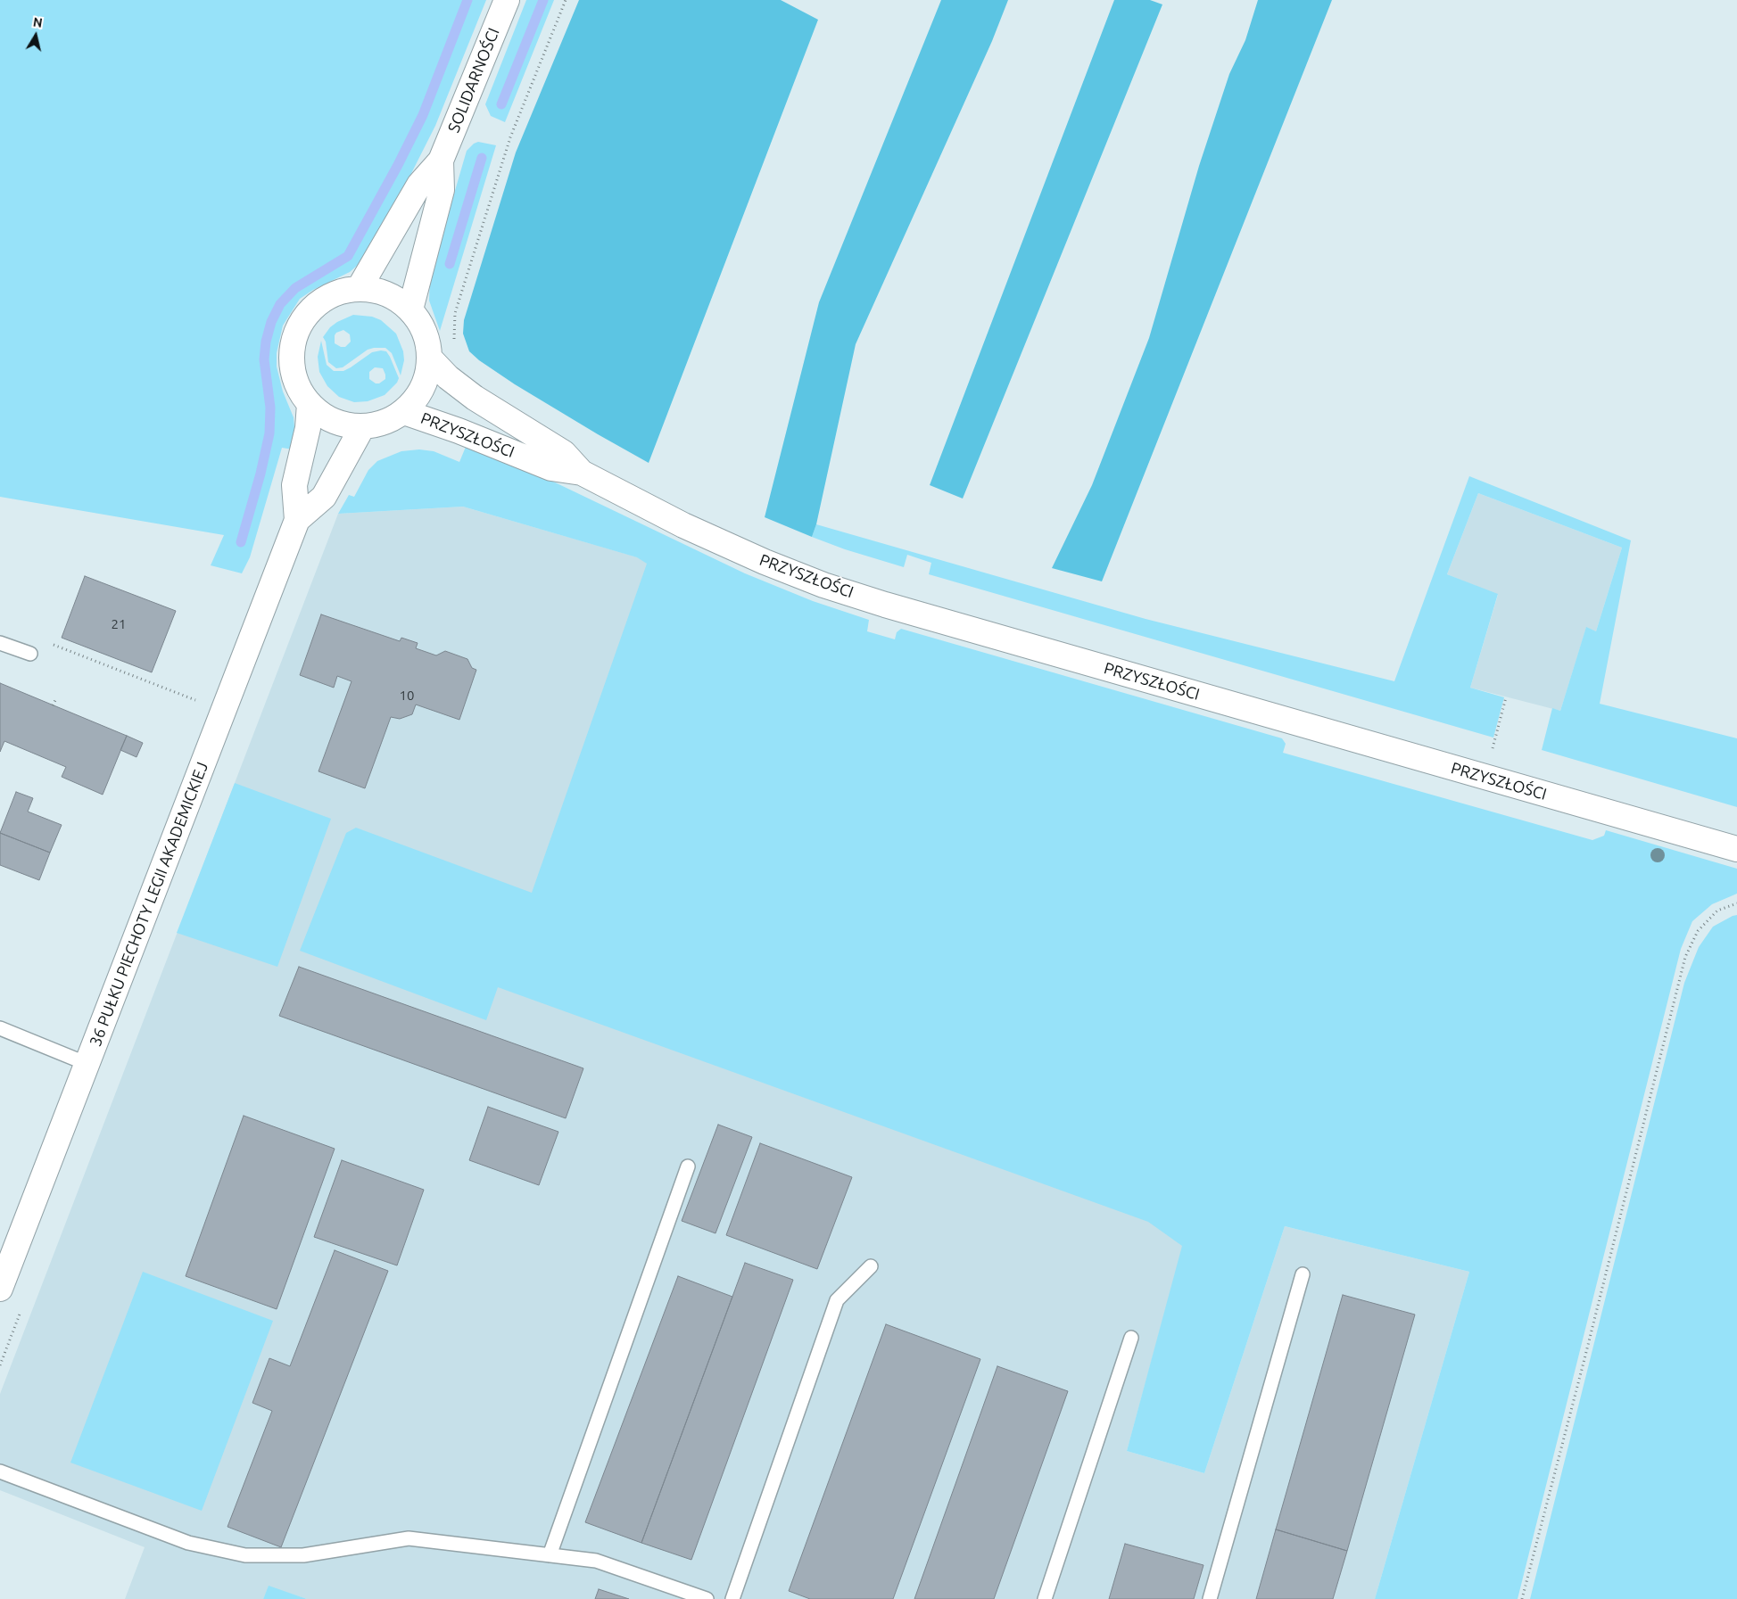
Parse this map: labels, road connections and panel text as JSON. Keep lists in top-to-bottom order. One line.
{"streets":{"street":["SOLIDARNOŚCI","PRZYSZŁOŚCI","36 PUŁKU PIECHOTY LEGII AKADEMICKIEJ"]},"crossings":[["SOLIDARNOŚCI","PRZYSZŁOŚCI"],["SOLIDARNOŚCI","36 PUŁKU PIECHOTY LEGII AKADEMICKIEJ"],["PRZYSZŁOŚCI","36 PUŁKU PIECHOTY LEGII AKADEMICKIEJ"]],"house_numbers":["21","10"],"north":"top"}
